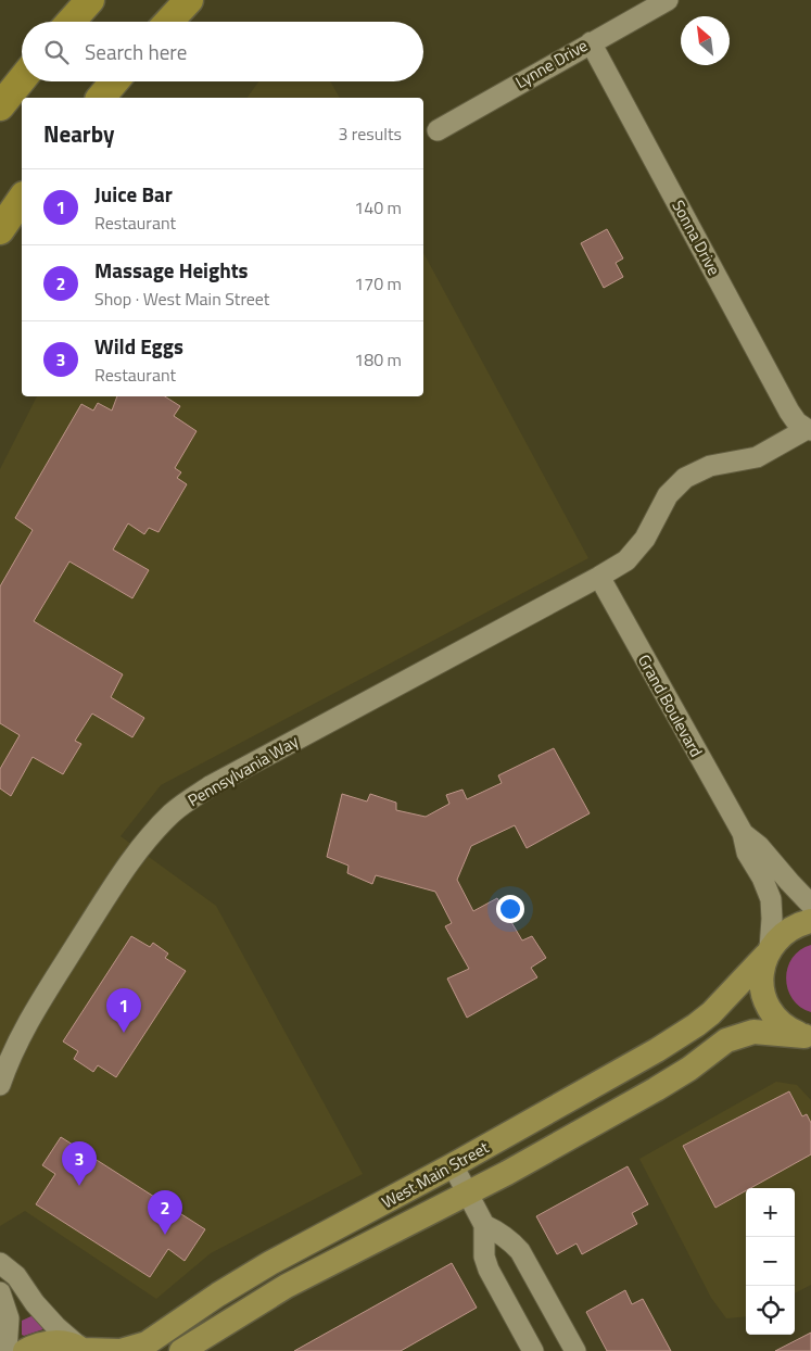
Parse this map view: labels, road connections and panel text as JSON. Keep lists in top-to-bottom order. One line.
{"streets":{"main road":["West Main Street"],"street":["Lynne Drive","Sonna Drive","Grand Boulevard","Pennsylvania Way"]},"crossings":[["Lynne Drive","Sonna Drive"],["Sonna Drive","Pennsylvania Way"],["Grand Boulevard","Pennsylvania Way"],["Grand Boulevard","West Main Street"]],"north":"top left","page":{"search":"Search here","heading":["Nearby","3 results"],"list":[{"mark":"1","name":"Juice Bar","note":"Restaurant","value":"140 m"},{"mark":"2","name":"Massage Heights","note":"Shop · West Main Street","value":"170 m"},{"mark":"3","name":"Wild Eggs","note":"Restaurant","value":"180 m"}],"pins":["1","3","2"],"map_buttons":["+","−"]}}
